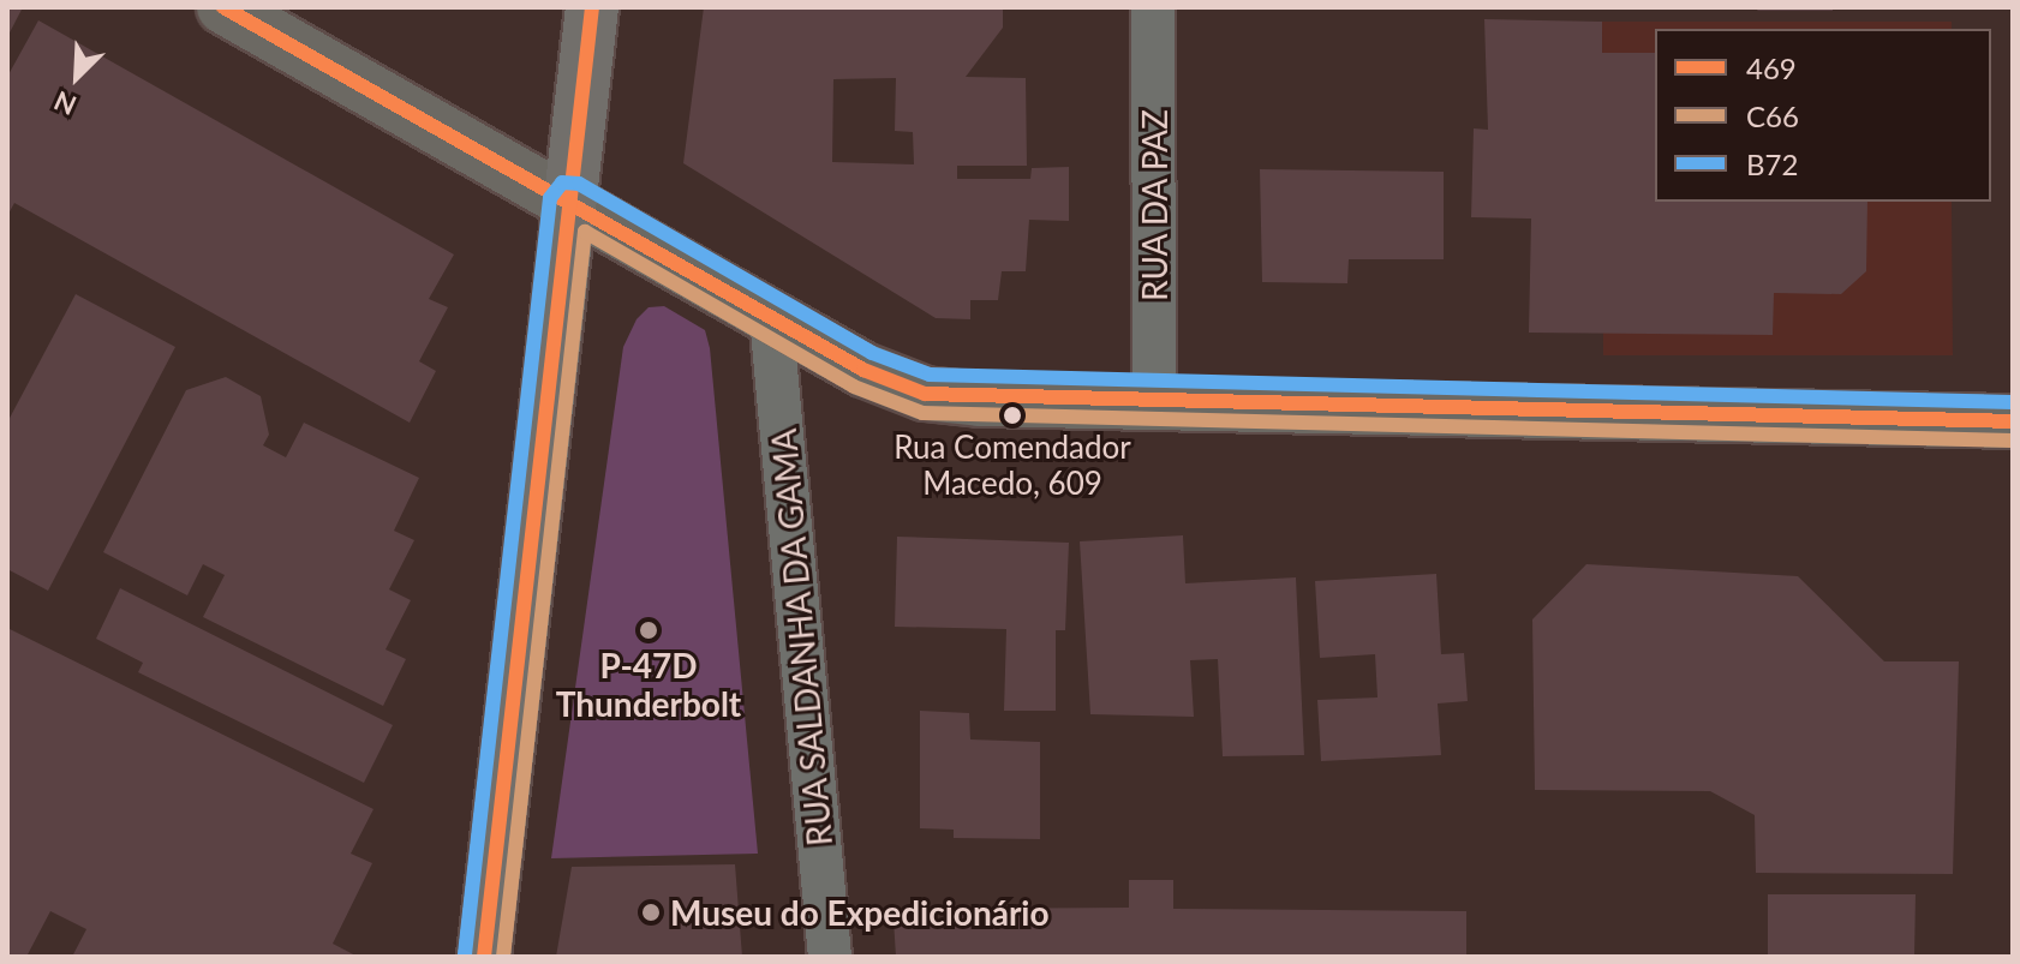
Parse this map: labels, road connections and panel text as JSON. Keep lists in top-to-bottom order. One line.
{"streets":{"street":["RUA DA PAZ","RUA SALDANHA DA GAMA"]},"places":["Rua Comendador Macedo, 609","P-47D Thunderbolt","Museu do Expedicionário"],"lines":["transit line 469","transit line B72","transit line C66"],"legend":["469","C66","B72"],"north":"bottom left"}
